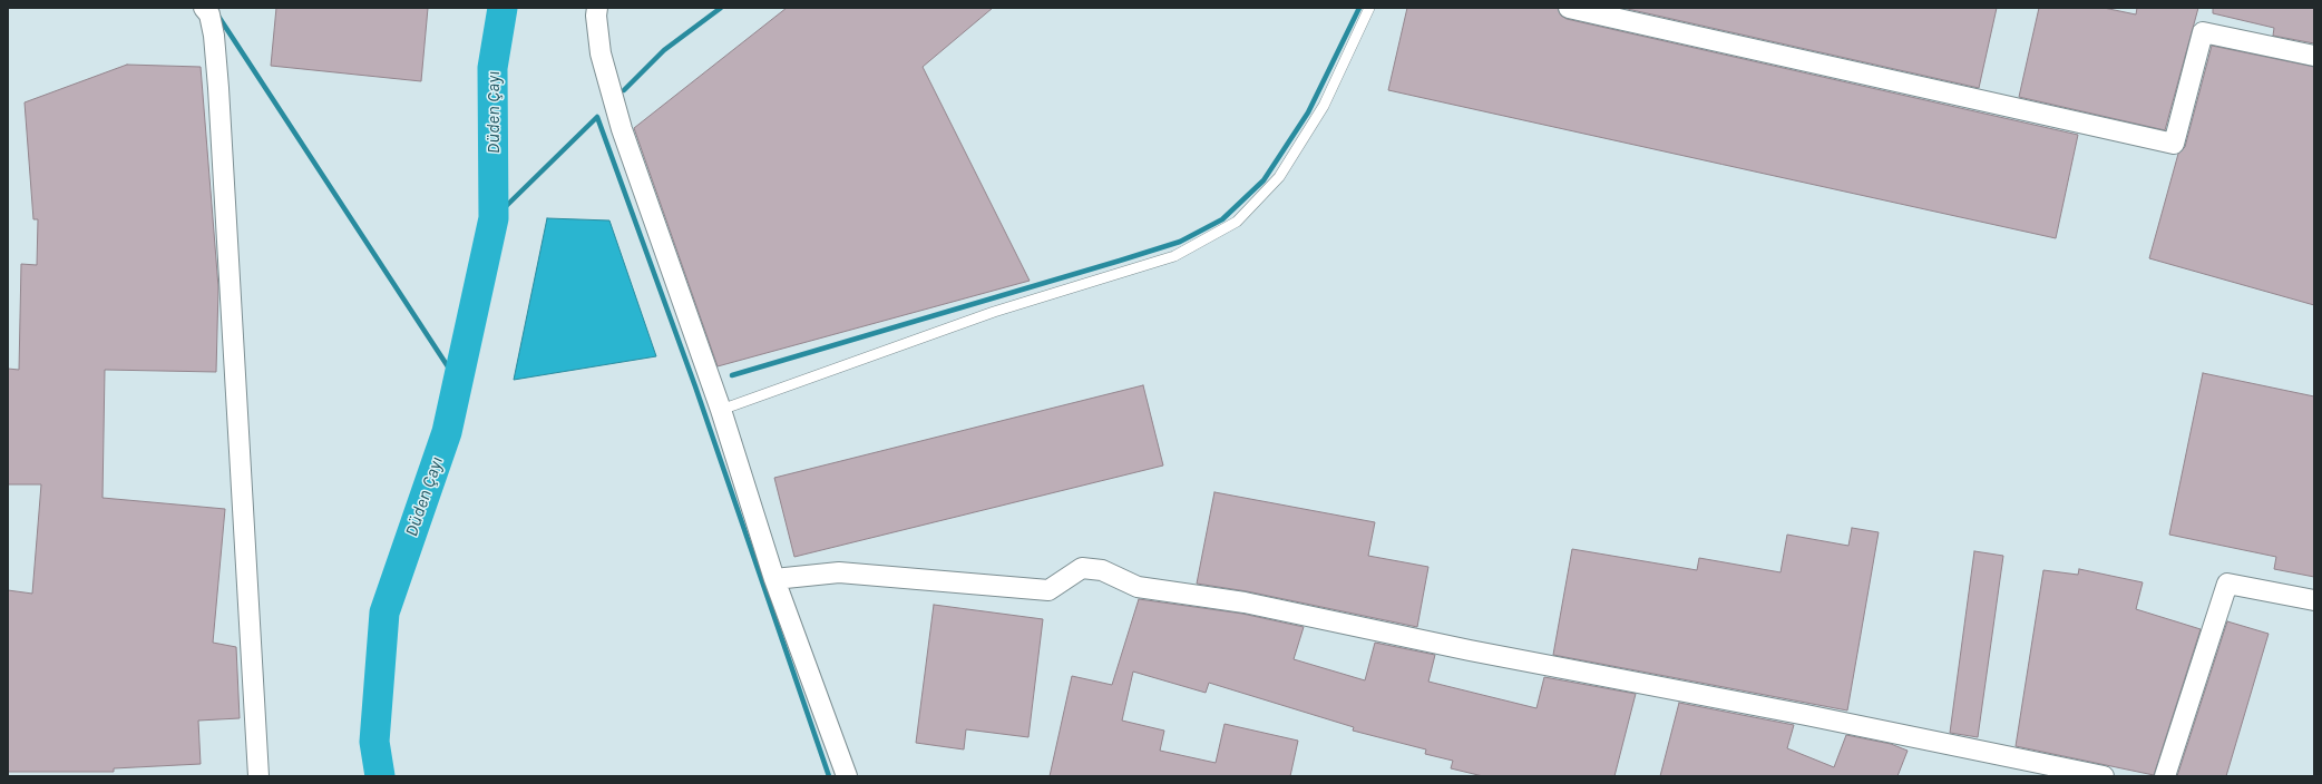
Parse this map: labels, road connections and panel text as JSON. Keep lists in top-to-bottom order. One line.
{"water":["Düden Çayı"]}
